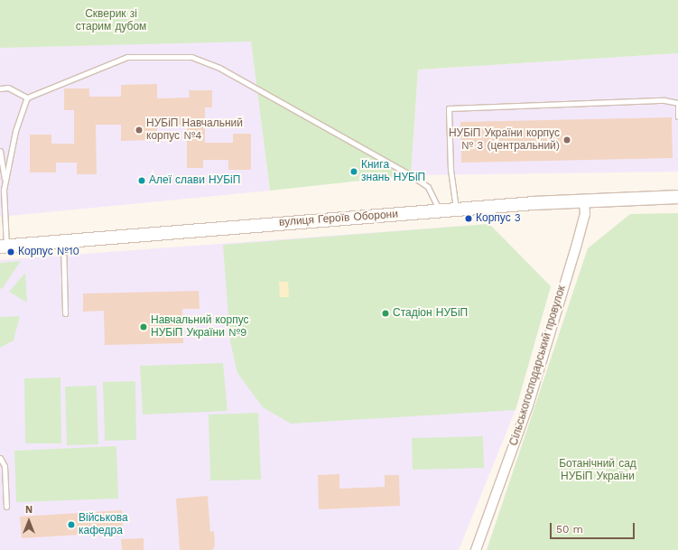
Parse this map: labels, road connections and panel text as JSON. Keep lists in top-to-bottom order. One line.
{"streets":{"street":["вулиця Героїв Оборони","Сільськогосподарський провулок"]},"crossings":[["вулиця Героїв Оборони","Сільськогосподарський провулок"]],"parks":["Скверик зі старим дубом","Ботанічний сад НУБіП України"],"places":["НУБіП Навчальний корпус №4","НУБіП України корпус № 3 (центральний)","Книга знань НУБіП","Алеї слави НУБіП","Корпус 3","Корпус №10","Стадіон НУБіП","Навчальний корпус НУБіП України №9","Військова кафедра"],"scale_bar":"50 m","north":"top"}
